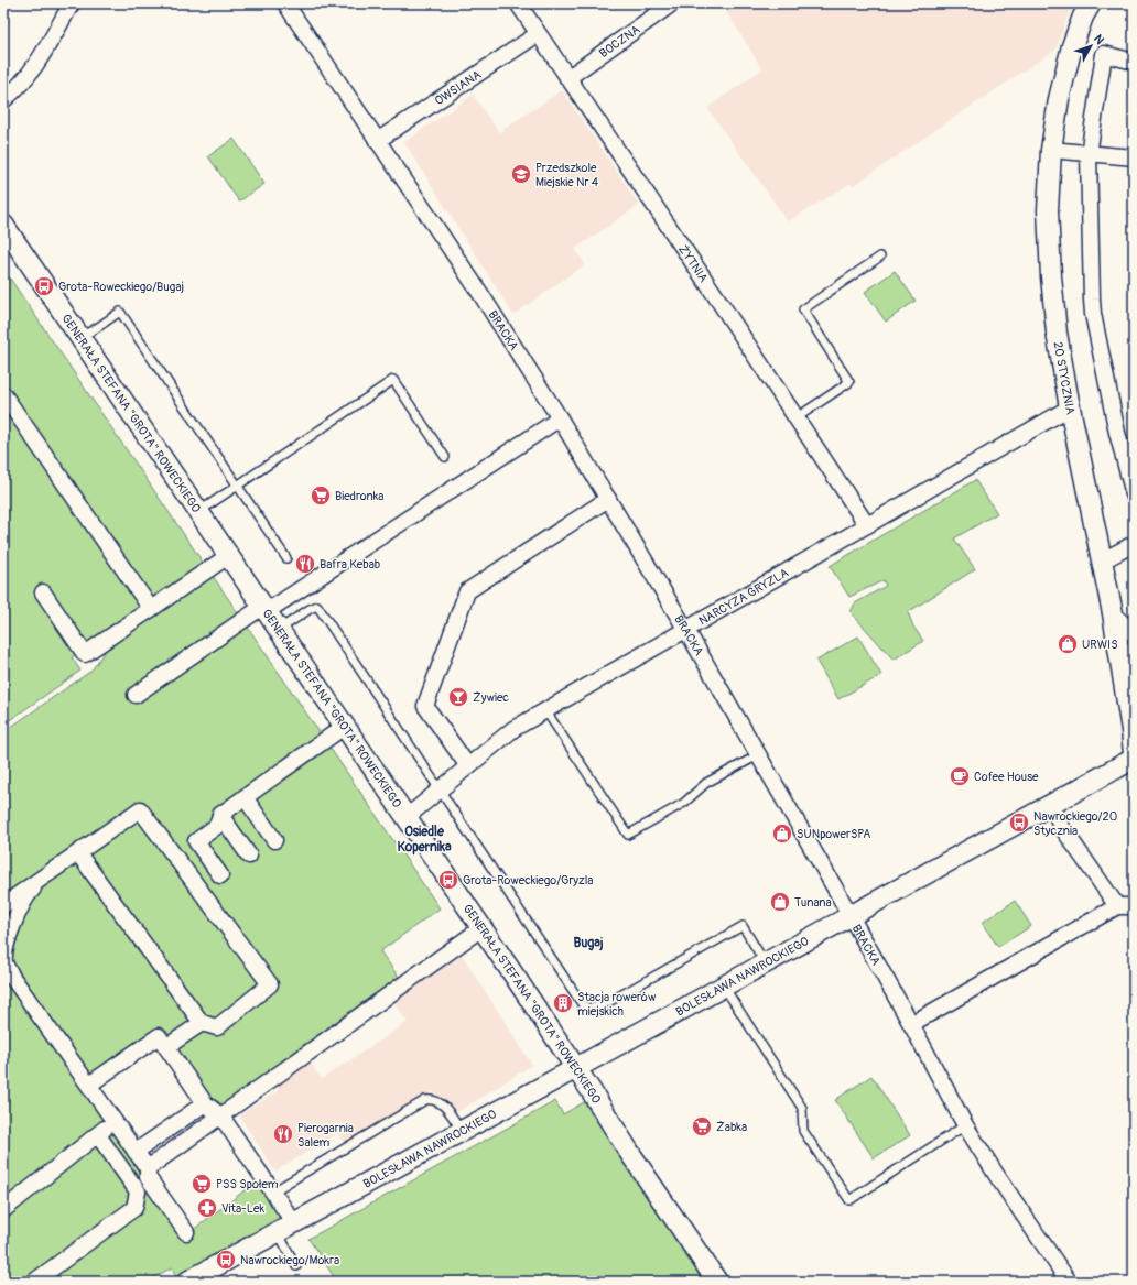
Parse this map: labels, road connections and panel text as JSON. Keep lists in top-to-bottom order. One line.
{"streets":{"street":["BOCZNA","OWSIANA","ŻYTNIA","BRACKA","20 STYCZNIA","GENERAŁA STEFANA \"GROTA\" ROWECKIEGO","NARCYZA GRYZLA","BOLESŁAWA NAWROCKIEGO"]},"crossings":[["BOCZNA","ŻYTNIA"],["OWSIANA","ŻYTNIA"],["OWSIANA","BRACKA"],["ŻYTNIA","NARCYZA GRYZLA"],["BRACKA","NARCYZA GRYZLA"],["BRACKA","BOLESŁAWA NAWROCKIEGO"],["20 STYCZNIA","NARCYZA GRYZLA"],["GENERAŁA STEFANA \"GROTA\" ROWECKIEGO","NARCYZA GRYZLA"],["GENERAŁA STEFANA \"GROTA\" ROWECKIEGO","BOLESŁAWA NAWROCKIEGO"]],"districts":["Osiedle Kopernika","Bugaj"],"places":{"school or university":["Przedszkole Miejskie Nr 4"],"bus stop":["Grota-Roweckiego/Bugaj","Nawrockiego/20 Stycznia","Grota-Roweckiego/Gryzla","Nawrockiego/Mokra"],"supermarket":["Biedronka","Żabka","PSS Społem"],"restaurant":["Bafra Kebab","Pierogarnia Salem"],"shop":["URWIS","SUNpowerSPA","Tunana"],"bar":["Żywiec"],"cafe":["Cofee House"],"building":["Stacja rowerów miejskich"],"pharmacy":["Vita-Lek"]},"north":"top right"}
